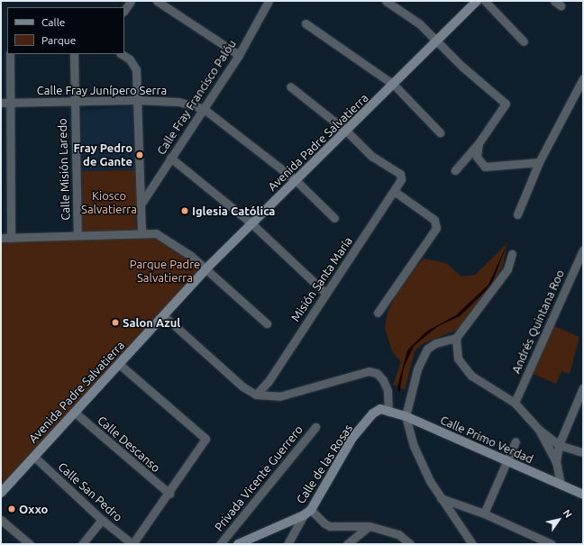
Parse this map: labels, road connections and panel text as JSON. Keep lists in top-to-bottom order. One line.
{"streets":{"main road":["Avenida Padre Salvatierra","Calle Primo Verdad","Calle de las Rosas"],"street":["Calle Fray Junípero Serra","Calle Fray Francisco Palóu","Calle Misión Laredo","Misión Santa María","Andrés Quintana Roo","Calle Descanso","Privada Vicente Guerrero","Calle San Pedro"]},"crossings":[["Calle Fray Junípero Serra","Calle Fray Francisco Palóu"],["Calle Fray Junípero Serra","Calle Misión Laredo"],["Avenida Padre Salvatierra","Misión Santa María"],["Avenida Padre Salvatierra","Calle Descanso"],["Avenida Padre Salvatierra","Calle San Pedro"],["Calle Primo Verdad","Calle de las Rosas"]],"parks":["Kiosco Salvatierra","Parque Padre Salvatierra"],"places":["Fray Pedro de Gante","Iglesia Católica","Salon Azul","Oxxo"],"legend":["Calle","Parque"],"north":"top right"}
